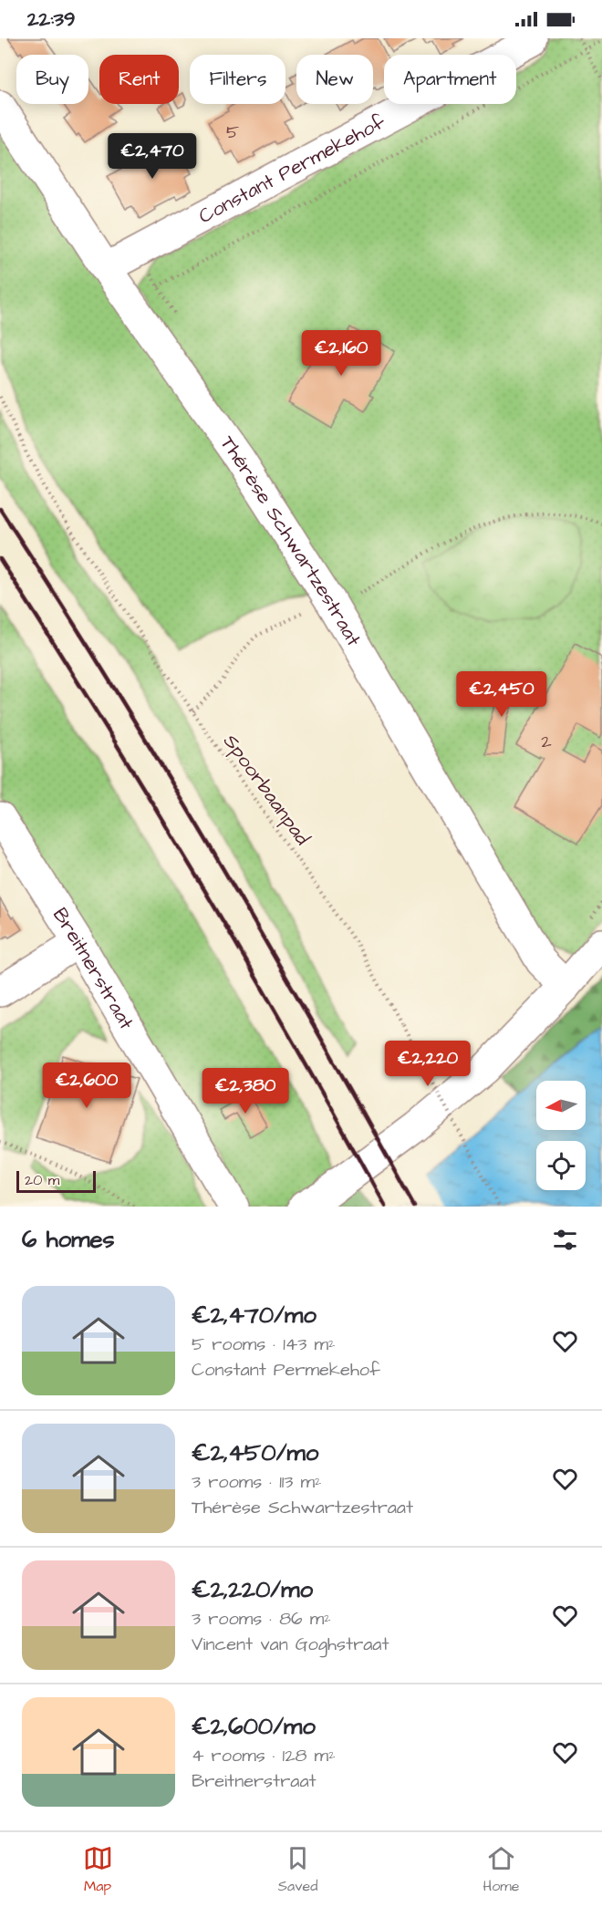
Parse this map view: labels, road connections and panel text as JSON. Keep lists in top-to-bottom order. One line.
{"streets":{"street":["Constant Permekehof","Thérèse Schwartzestraat","Breitnerstraat"],"path":["Spoorbaanpad"]},"crossings":[["Constant Permekehof","Thérèse Schwartzestraat"]],"house_numbers":["5","2"],"scale_bar":"20 m","north":"left","page":{"status":"22:39","chip":["Buy","Rent","Filters","New","Apartment"],"price":["€2,470","€2,160","€2,450","€2,220","€2,600","€2,380"],"scale":"20 m","heading":"6 homes","list":[{"name":"€2,470/mo","note":"5 rooms · 143 m² · Constant Permekehof"},{"name":"€2,450/mo","note":"3 rooms · 113 m² · Thérèse Schwartzestraat"},{"name":"€2,220/mo","note":"3 rooms · 86 m² · Vincent van Goghstraat"},{"name":"€2,600/mo","note":"4 rooms · 128 m² · Breitnerstraat"}],"tabs":["Map","Saved","Home"]}}
